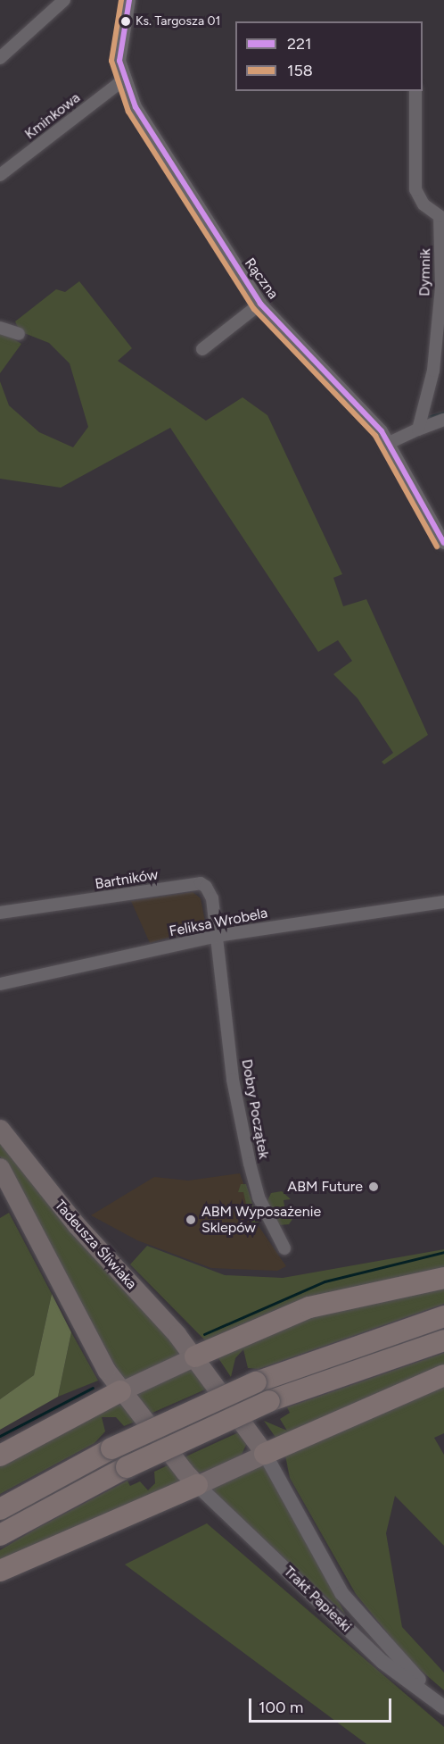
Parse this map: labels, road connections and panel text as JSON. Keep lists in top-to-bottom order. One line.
{"streets":{"main road":["Tadeusza Śliwiaka"],"street":["Kminkowa","Dymnik","Rączna","Bartników","Feliksa Wrobela","Dobry Początek","Trakt Papieski"]},"crossings":[["Kminkowa","Rączna"],["Bartników","Feliksa Wrobela"],["Bartników","Dobry Początek"],["Feliksa Wrobela","Dobry Początek"],["Tadeusza Śliwiaka","Trakt Papieski"]],"places":["Ks. Targosza 01","ABM Future","ABM Wyposażenie Sklepów"],"lines":["transit line 221","transit line 158"],"legend":["221","158"],"scale_bar":"100 m"}
